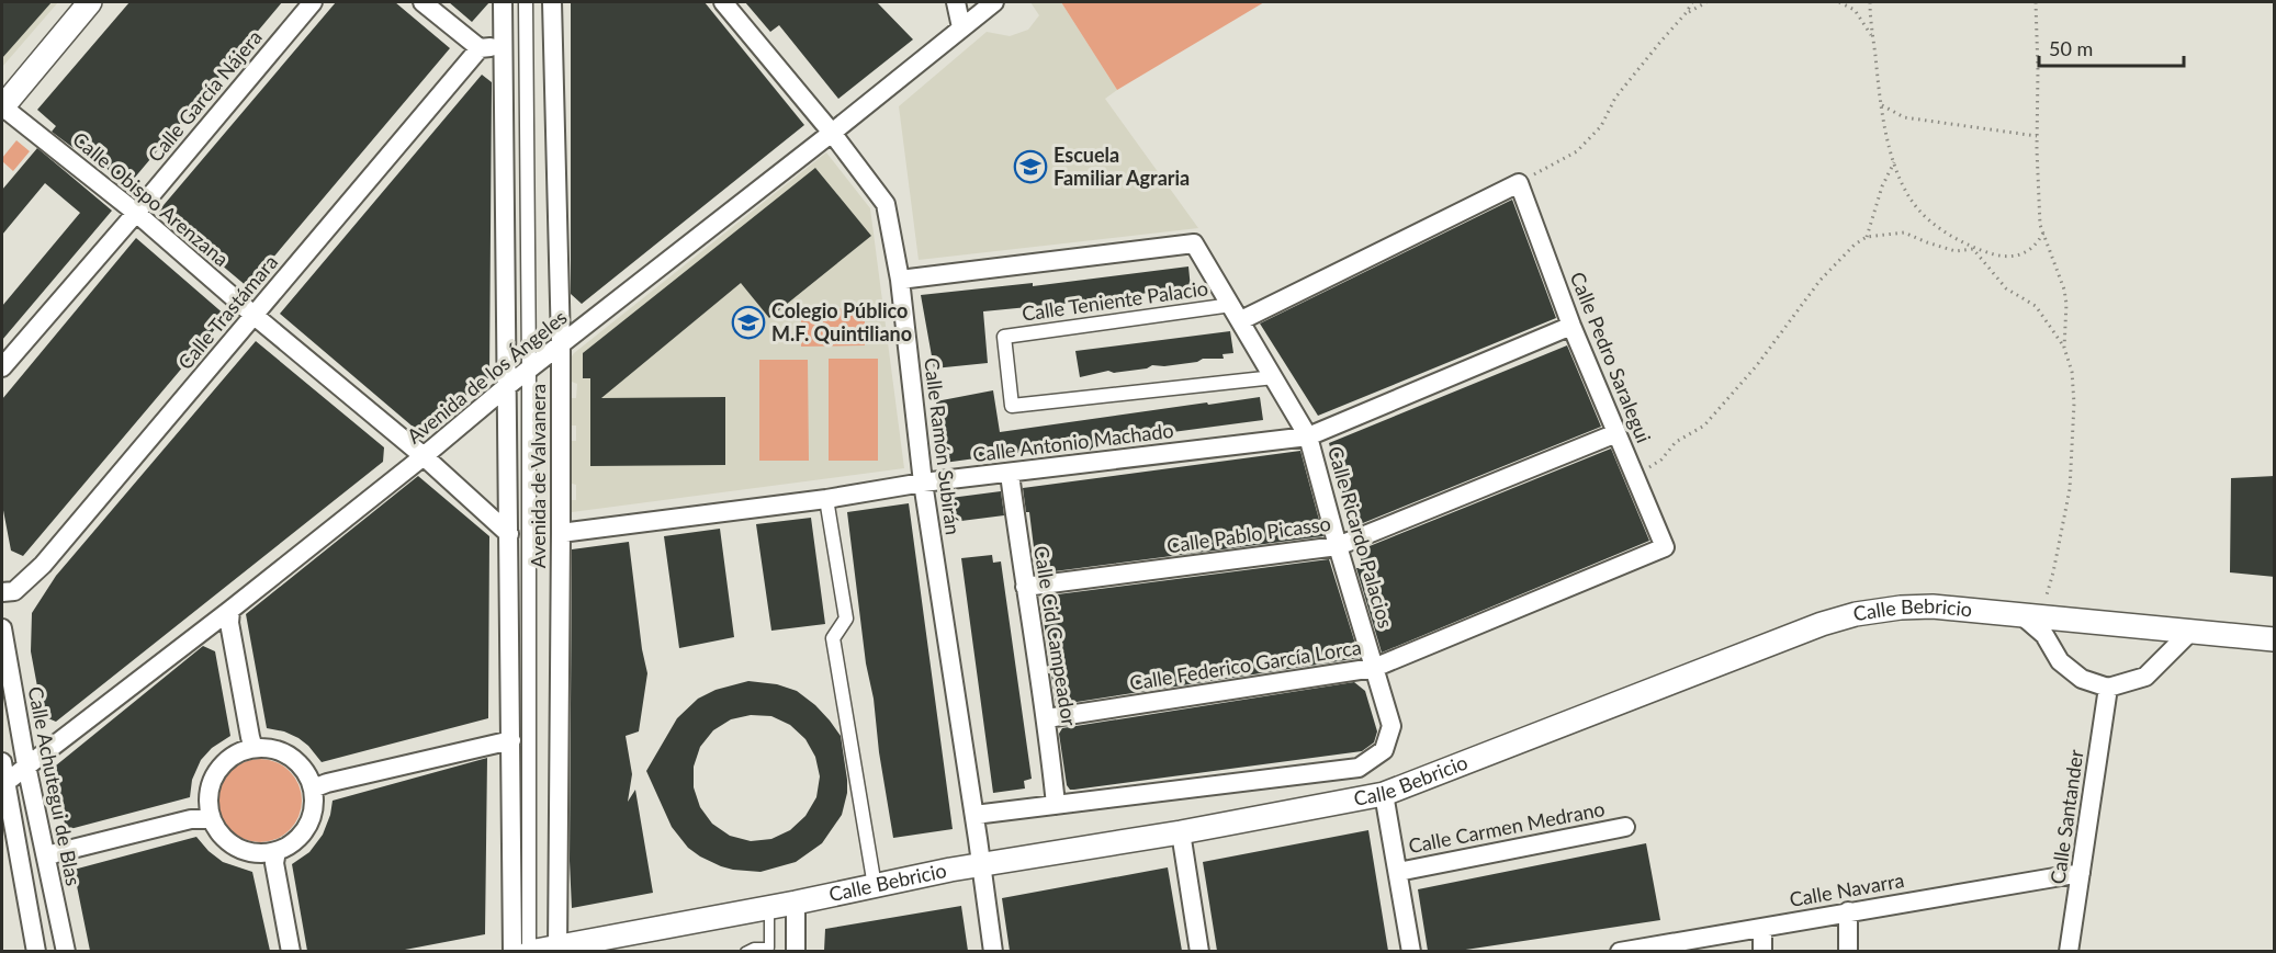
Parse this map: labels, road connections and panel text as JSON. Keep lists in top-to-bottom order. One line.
{"streets":{"street":["Calle García Nájera","Calle Obispo Arenzana","Calle Teniente Palacio","Calle Trastámara","Calle Pedro Saralegui","Avenida de los Ángeles","Calle Antonio Machado","Calle Ramón Subirán","Avenida de Valvanera","Calle Pablo Picasso","Calle Ricardo Palacios","Calle Bebricio","Calle Cid Campeador","Calle Federico García Lorca","Calle Achutegui de Blas","Calle Santander","Calle Carmen Medrano","Calle Navarra"]},"crossings":[["Calle García Nájera","Calle Obispo Arenzana"],["Calle Obispo Arenzana","Calle Trastámara"],["Calle Obispo Arenzana","Avenida de los Ángeles"],["Calle Obispo Arenzana","Avenida de Valvanera"],["Calle Teniente Palacio","Calle Ricardo Palacios"],["Calle Pedro Saralegui","Calle Antonio Machado"],["Calle Pedro Saralegui","Calle Pablo Picasso"],["Calle Pedro Saralegui","Calle Federico García Lorca"],["Avenida de los Ángeles","Calle Ramón Subirán"],["Avenida de los Ángeles","Avenida de Valvanera"],["Avenida de los Ángeles","Calle Achutegui de Blas"],["Calle Antonio Machado","Calle Ramón Subirán"],["Calle Antonio Machado","Avenida de Valvanera"],["Calle Antonio Machado","Calle Ricardo Palacios"],["Calle Antonio Machado","Calle Cid Campeador"],["Calle Ramón Subirán","Calle Ricardo Palacios"],["Calle Ramón Subirán","Calle Bebricio"],["Avenida de Valvanera","Calle Bebricio"],["Calle Pablo Picasso","Calle Ricardo Palacios"],["Calle Pablo Picasso","Calle Cid Campeador"],["Calle Ricardo Palacios","Calle Cid Campeador"],["Calle Ricardo Palacios","Calle Federico García Lorca"],["Calle Cid Campeador","Calle Federico García Lorca"],["Calle Santander","Calle Navarra"]],"places":{"school or university":["Escuela Familiar Agraria","Colegio Público M.F. Quintiliano"]},"scale_bar":"50 m"}
